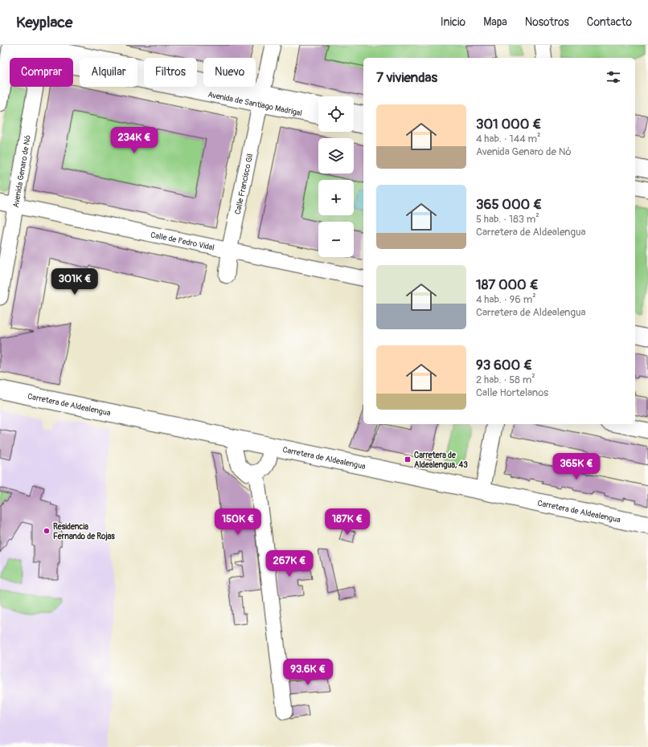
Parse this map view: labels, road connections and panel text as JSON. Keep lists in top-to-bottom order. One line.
{"streets":{"street":["Avenida de Santiago Madrigal","Avenida Genaro de Nó","Calle Francisco Gil","Calle de Pedro Vidal","Carretera de Aldealengua"]},"crossings":[["Avenida de Santiago Madrigal","Avenida Genaro de Nó"],["Avenida de Santiago Madrigal","Calle Francisco Gil"],["Avenida Genaro de Nó","Calle de Pedro Vidal"],["Calle Francisco Gil","Calle de Pedro Vidal"]],"places":{"transit":["Carretera de Aldealengua, 43"],"other":["Residencia Fernando de Rojas"]},"page":{"header":"Keyplace","nav":["Inicio","Mapa","Nosotros","Contacto"],"chip":["Comprar","Alquilar","Filtros","Nuevo"],"heading":"7 viviendas","map_buttons":["+","−"],"list":[{"name":"301 000 €","note":"4 hab. · 144 m² · Avenida Genaro de Nó"},{"name":"365 000 €","note":"5 hab. · 183 m² · Carretera de Aldealengua"},{"name":"187 000 €","note":"4 hab. · 96 m² · Carretera de Aldealengua"},{"name":"93 600 €","note":"2 hab. · 58 m² · Calle Hortelanos"}],"price":["234K €","301K €","365K €","150K €","187K €","267K €","93.6K €"]}}
